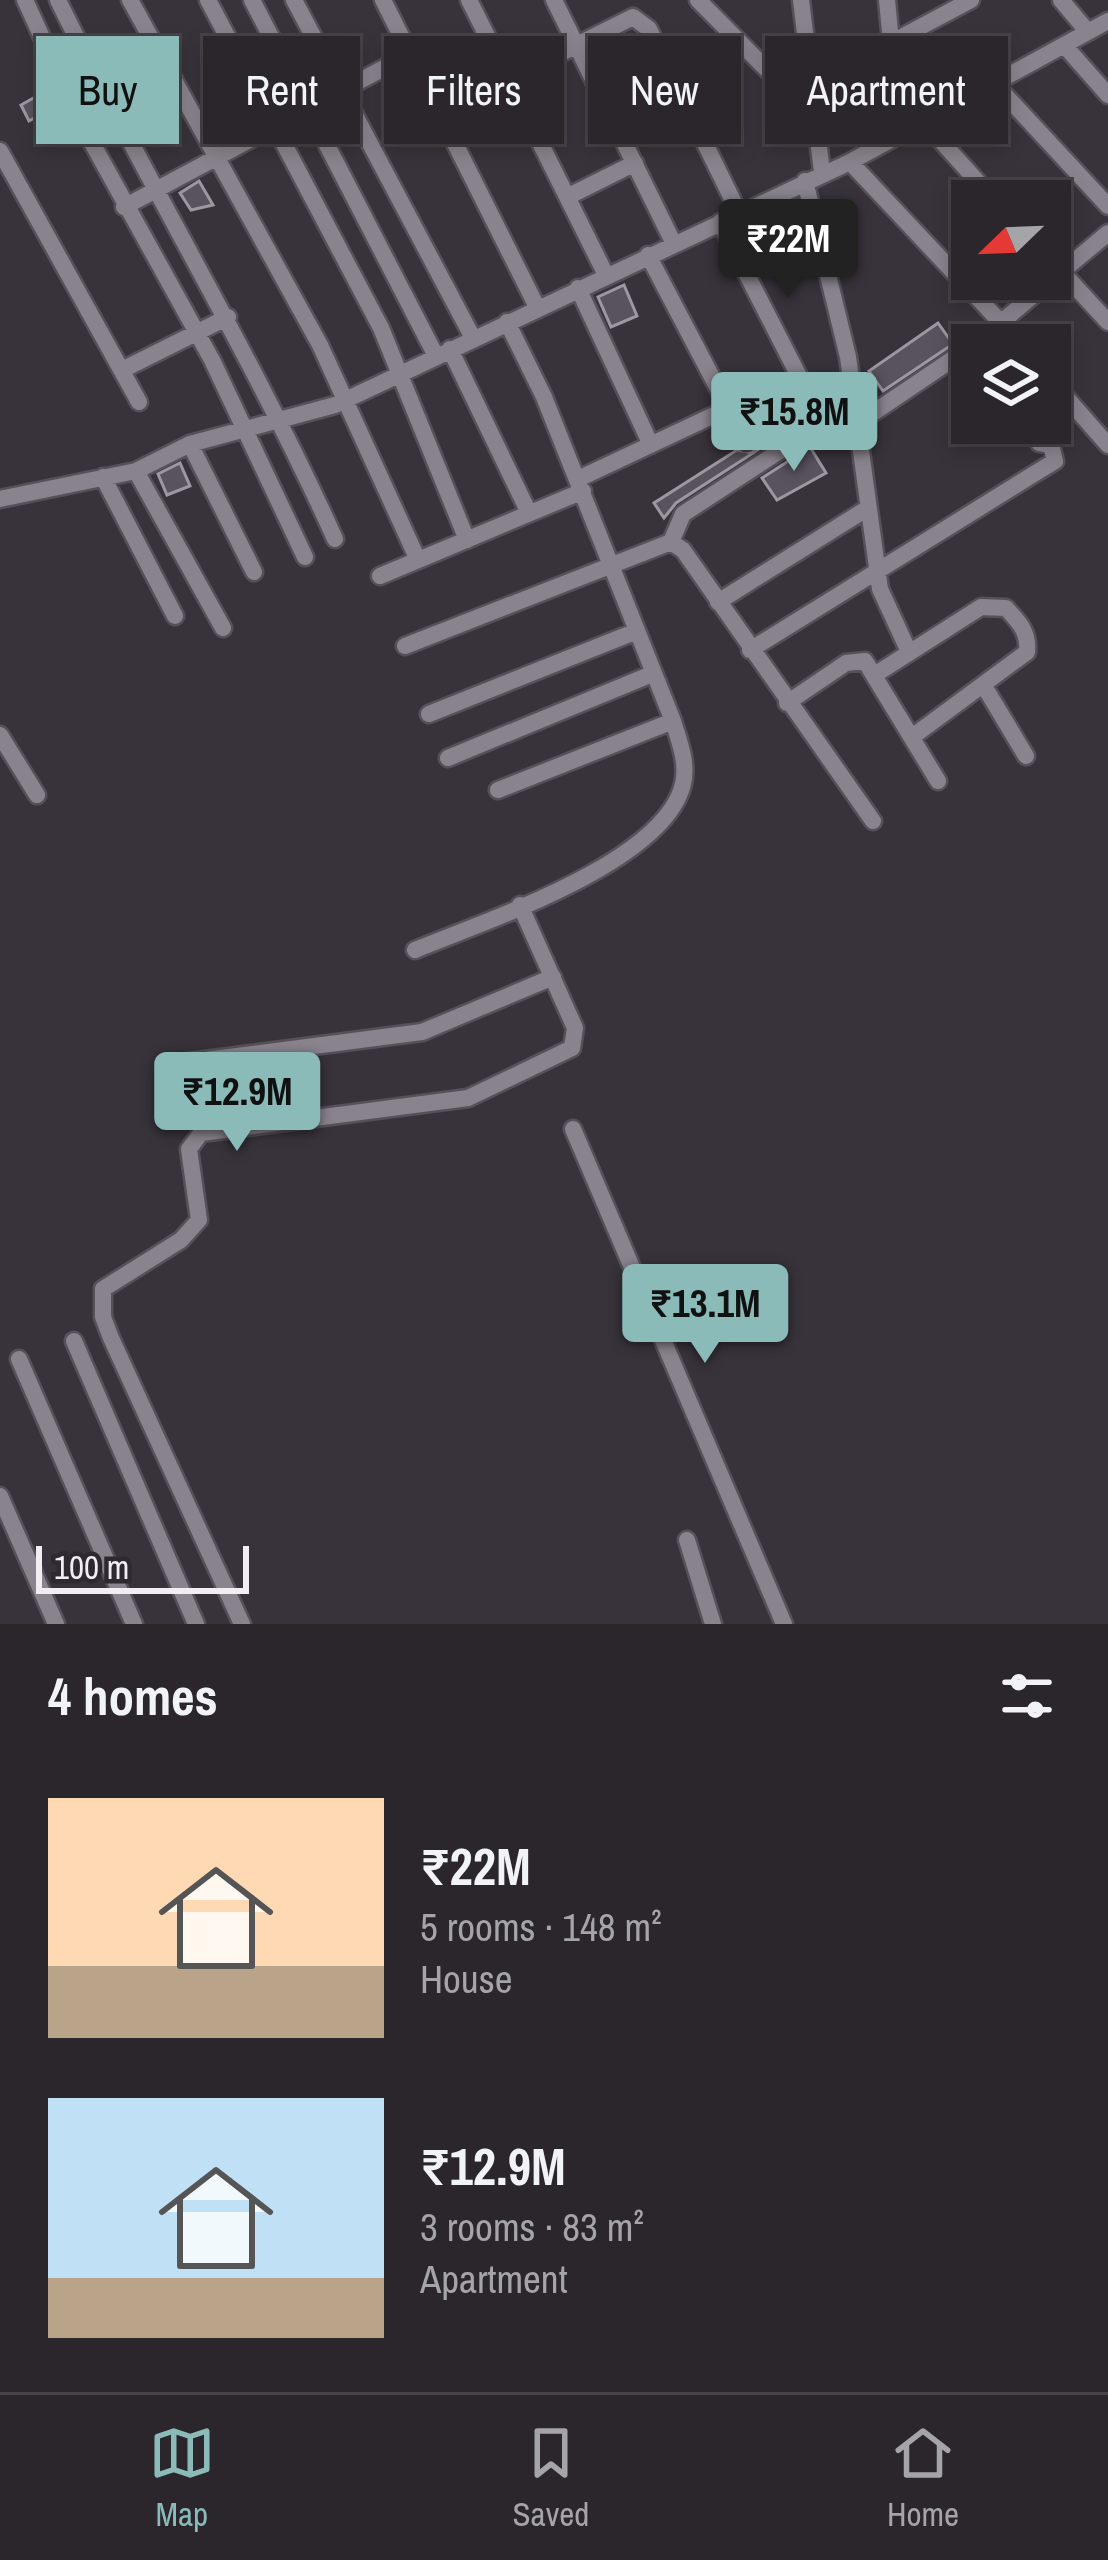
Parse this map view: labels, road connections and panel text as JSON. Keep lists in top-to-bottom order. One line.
{"scale_bar":"100 m","north":"bottom left","page":{"chip":["Buy","Rent","Filters","New","Apartment"],"price":["₹22M","₹15.8M","₹12.9M","₹13.1M"],"scale":"100 m","heading":"4 homes","list":[{"name":"₹22M","note":"5 rooms · 148 m² · House"},{"name":"₹12.9M","note":"3 rooms · 83 m² · Apartment"}],"tabs":["Map","Saved","Home"]}}
